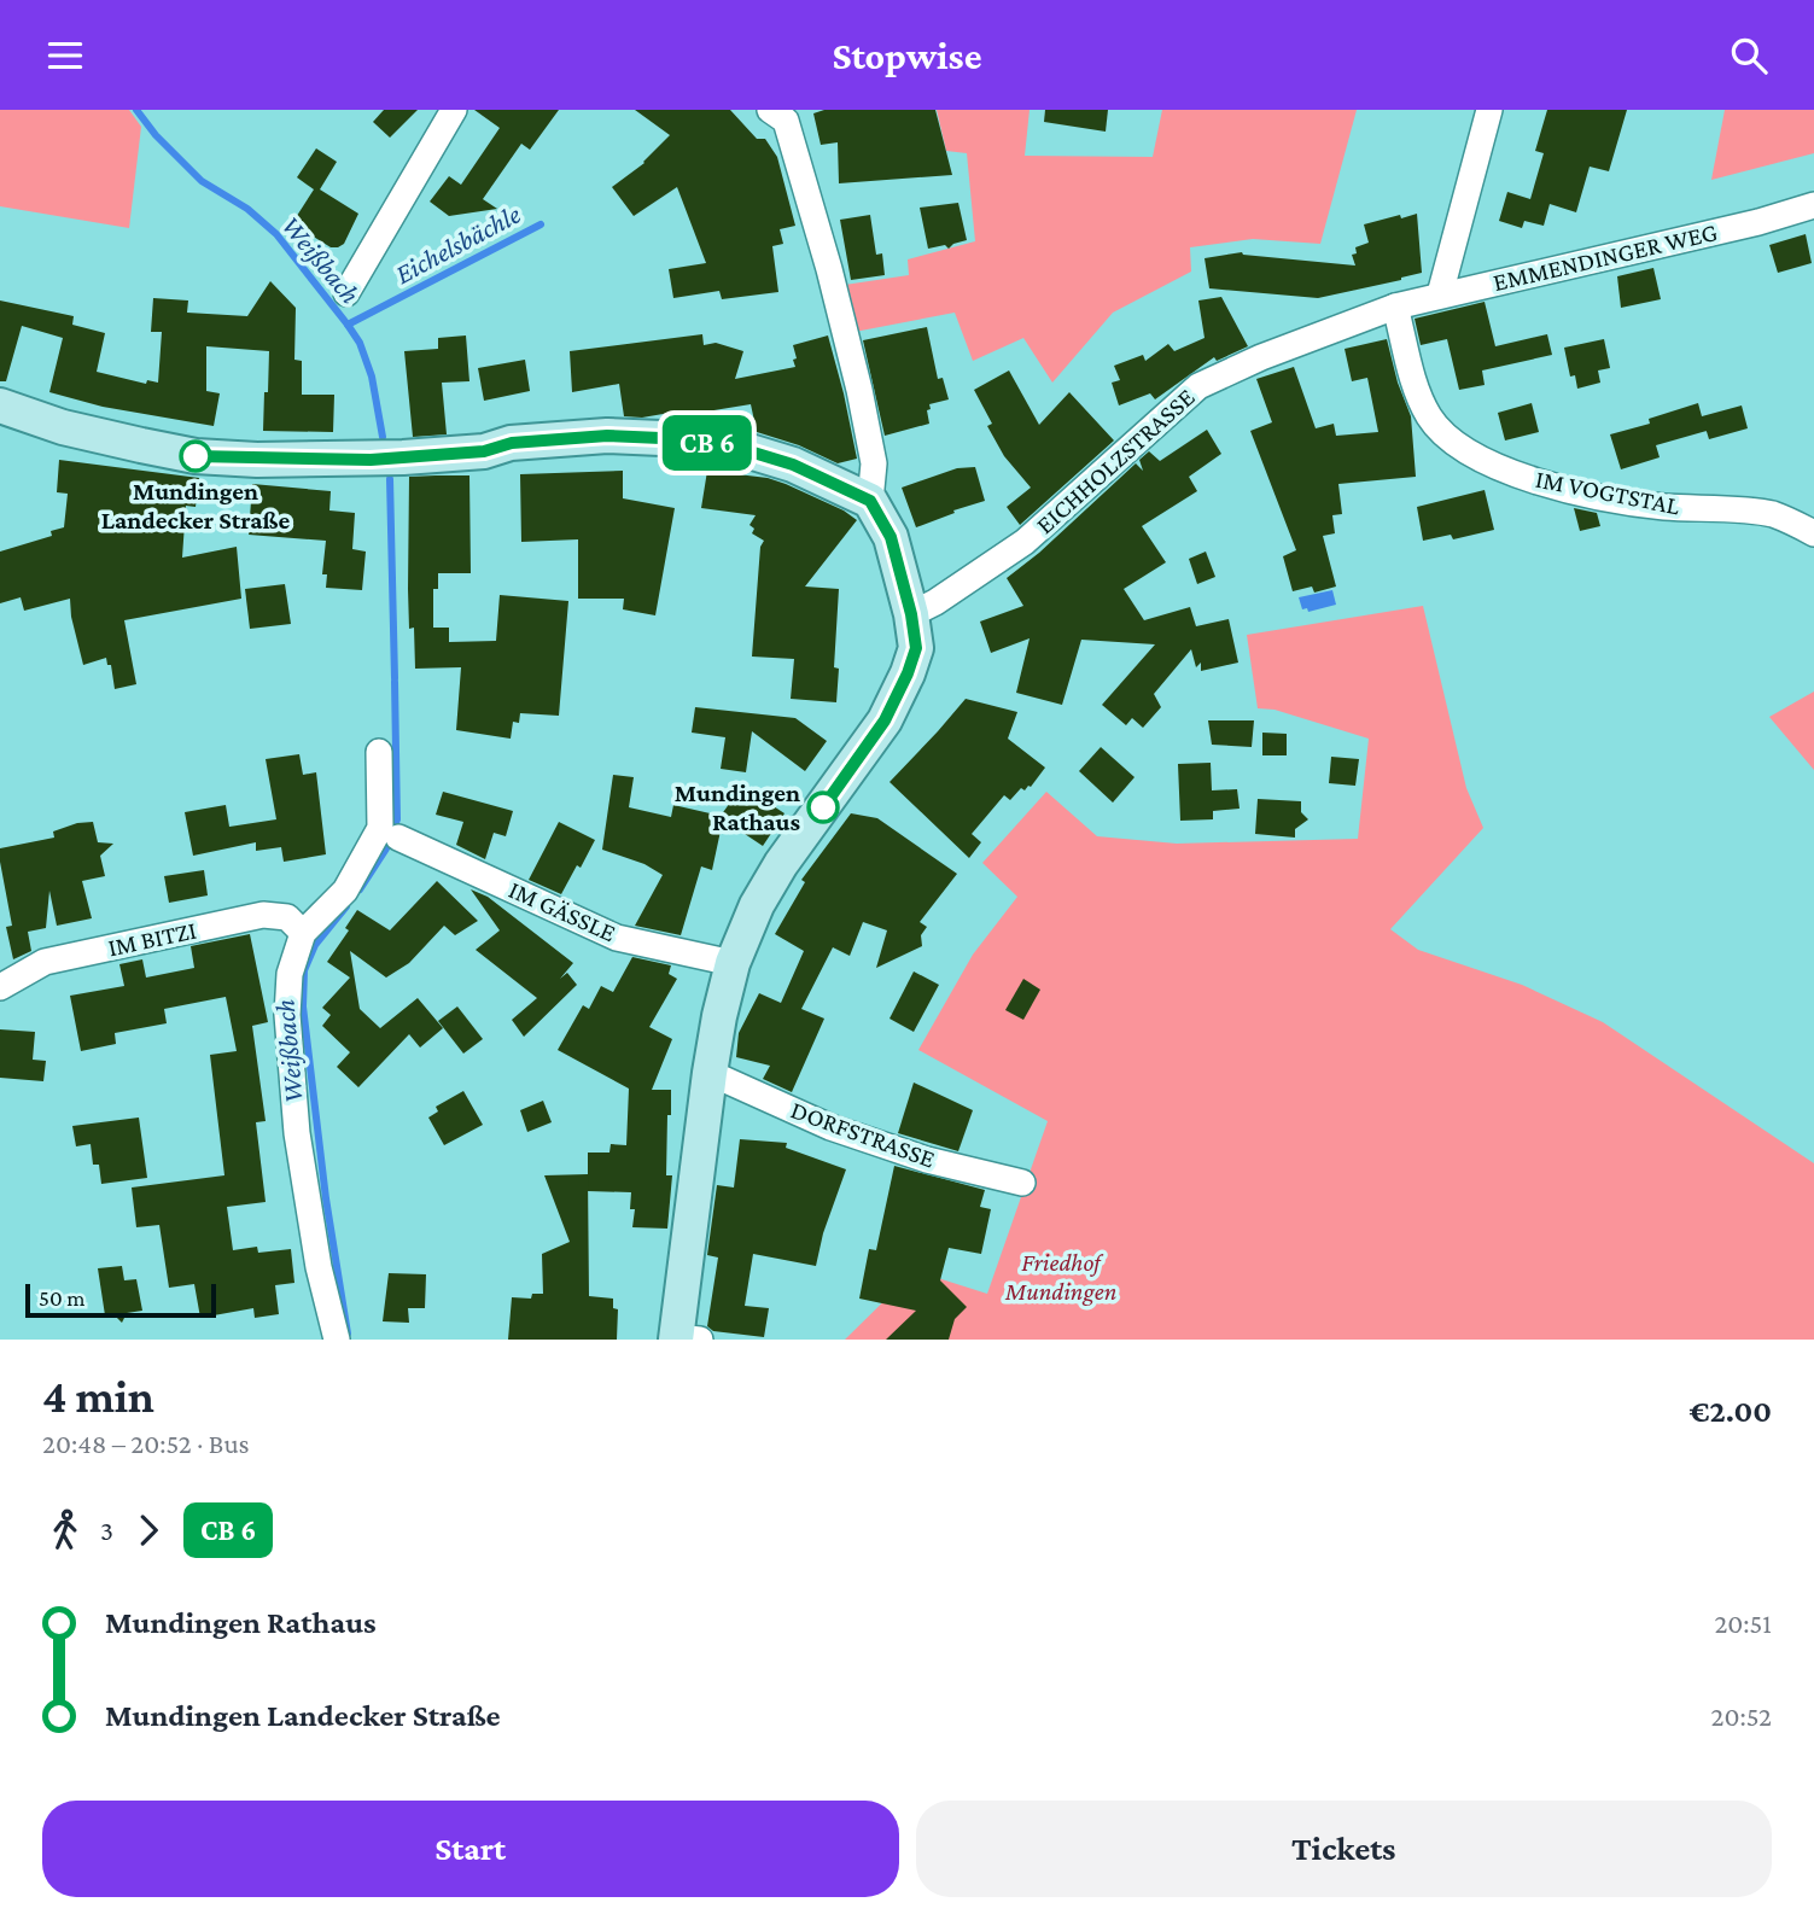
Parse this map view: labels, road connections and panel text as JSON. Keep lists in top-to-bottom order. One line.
{"streets":{"street":["EMMENDINGER WEG","EICHHOLZSTRASSE","IM VOGTSTAL","IM GÄSSLE","IM BITZI","DORFSTRASSE"]},"crossings":[["EMMENDINGER WEG","EICHHOLZSTRASSE"],["EMMENDINGER WEG","IM VOGTSTAL"],["EICHHOLZSTRASSE","IM VOGTSTAL"]],"water":["Eichelsbächle","Weißbach"],"parks":["Friedhof Mundingen"],"places":["Mundingen Landecker Straße","Mundingen Rathaus"],"scale_bar":"50 m","page":{"header":"Stopwise","on_map":"CB 6","scale":"50 m","heading":["4 min","20:48 – 20:52 · Bus","€2.00"],"legs":["3","CB 6"],"list":[{"name":"Mundingen Rathaus","value":"20:51"},{"name":"Mundingen Landecker Straße","value":"20:52"}],"buttons":["Start","Tickets"]}}
